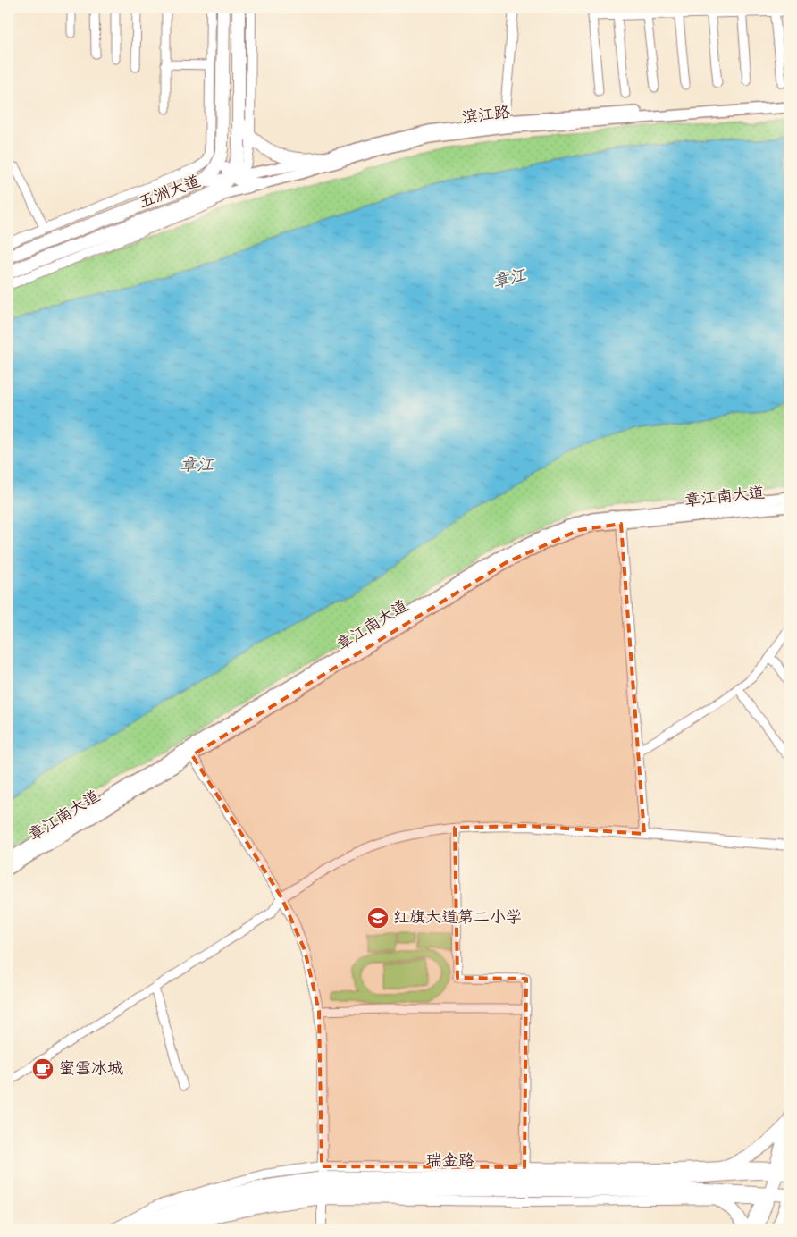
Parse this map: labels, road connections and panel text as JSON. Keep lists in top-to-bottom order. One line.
{"streets":{"main road":["滨江路","五洲大道","章江南大道","瑞金路"]},"crossings":[["滨江路","五洲大道"]],"water":["章江"],"places":{"school or university":["红旗大道第二小学"],"cafe":["蜜雪冰城"]}}
